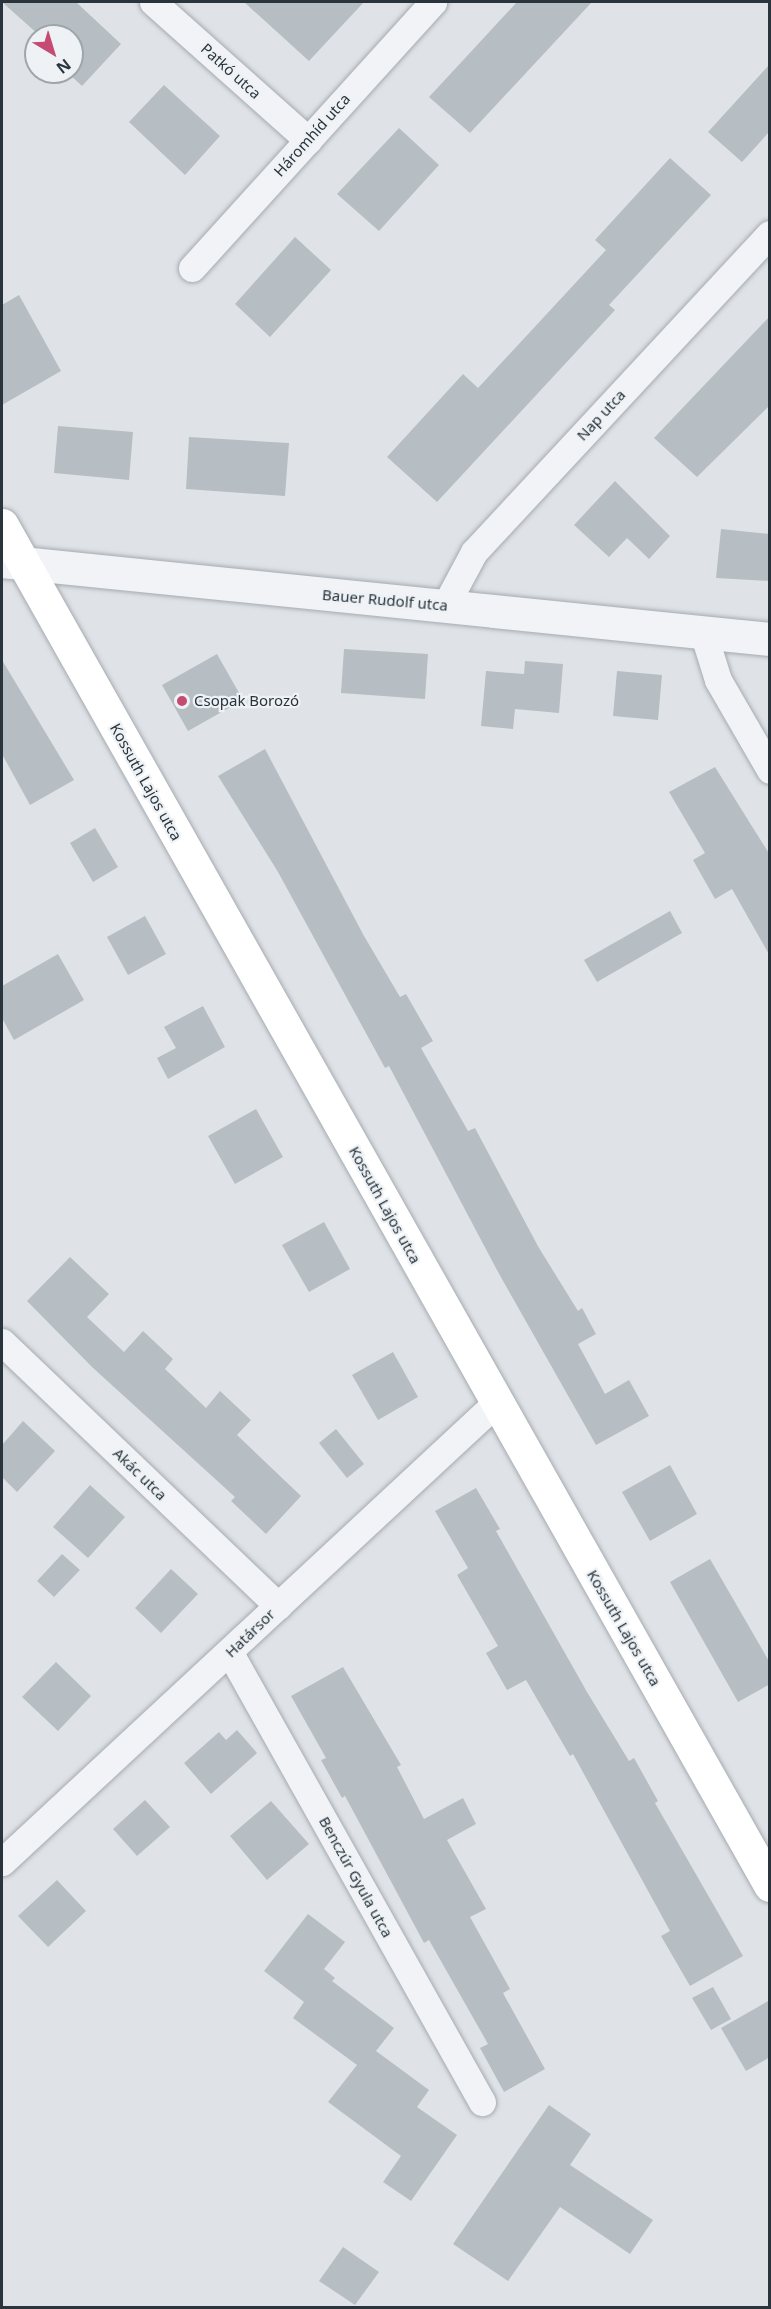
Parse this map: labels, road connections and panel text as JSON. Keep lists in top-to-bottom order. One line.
{"streets":{"main road":["Kossuth Lajos utca"],"street":["Patkó utca","Háromhíd utca","Nap utca","Bauer Rudolf utca","Akác utca","Határsor","Benczúr Gyula utca"]},"crossings":[["Patkó utca","Háromhíd utca"],["Nap utca","Bauer Rudolf utca"],["Bauer Rudolf utca","Kossuth Lajos utca"],["Kossuth Lajos utca","Határsor"],["Akác utca","Határsor"],["Határsor","Benczúr Gyula utca"]],"places":["Csopak Borozó"],"north":"bottom right"}
